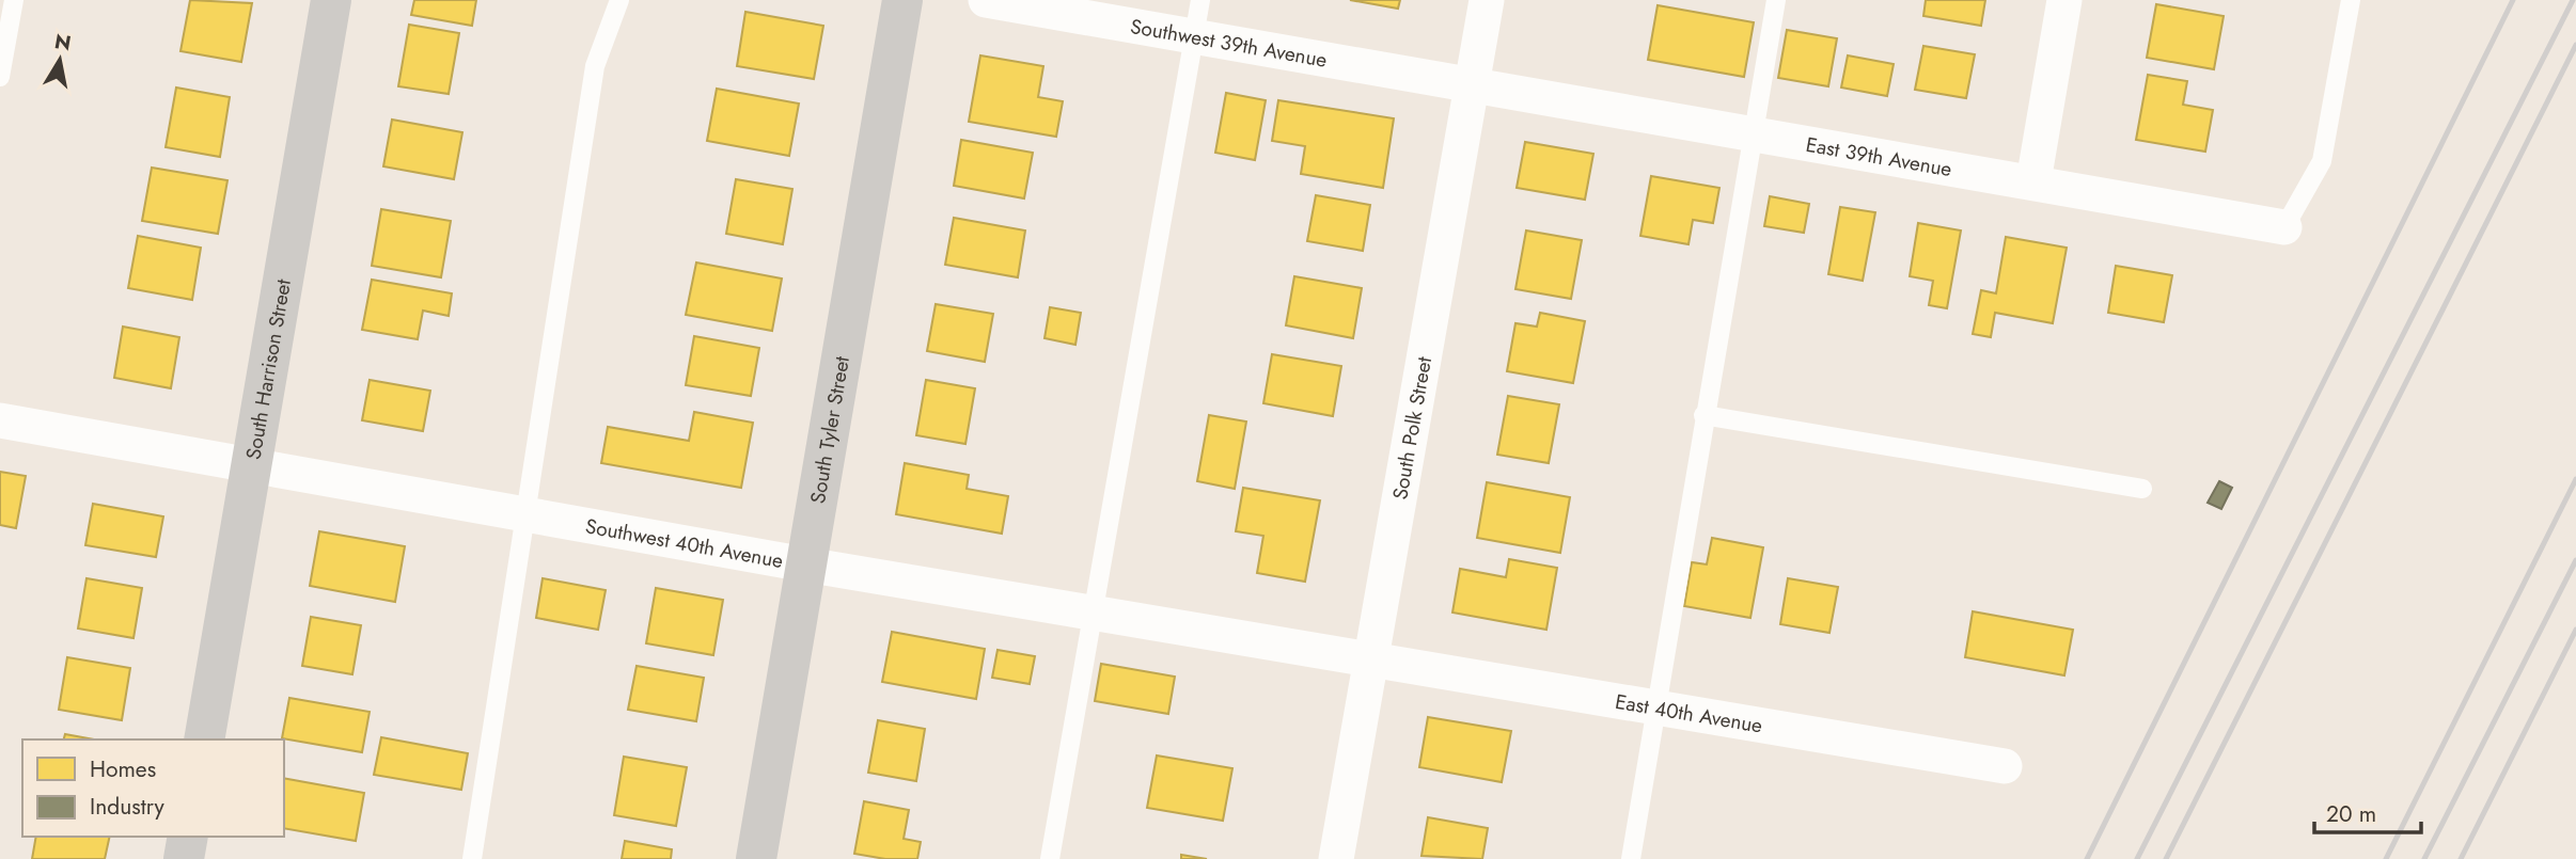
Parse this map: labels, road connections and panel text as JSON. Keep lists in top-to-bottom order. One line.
{"streets":{"main road":["South Harrison Street","South Tyler Street"],"street":["Southwest 39th Avenue","East 39th Avenue","South Polk Street","Southwest 40th Avenue","East 40th Avenue"]},"crossings":[["Southwest 39th Avenue","East 39th Avenue"],["Southwest 39th Avenue","South Polk Street"],["East 39th Avenue","South Polk Street"],["South Harrison Street","Southwest 40th Avenue"],["South Tyler Street","Southwest 40th Avenue"],["South Polk Street","Southwest 40th Avenue"],["South Polk Street","East 40th Avenue"],["Southwest 40th Avenue","East 40th Avenue"]],"legend":["Homes","Industry"],"scale_bar":"20 m","north":"top"}
